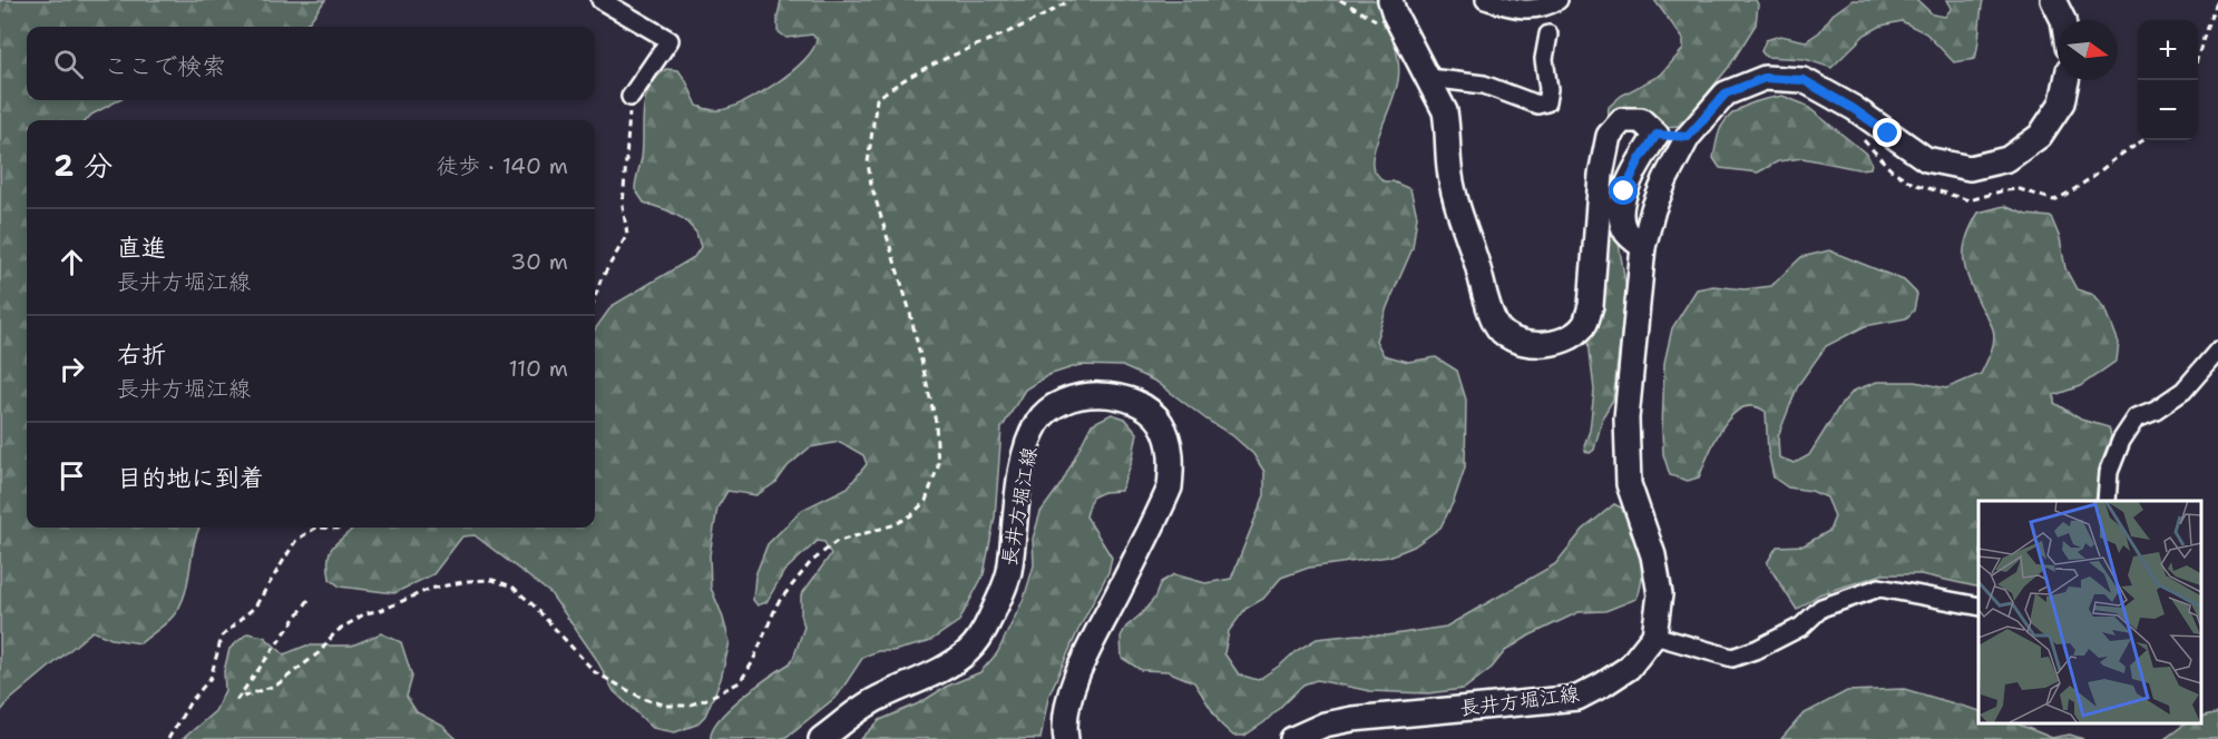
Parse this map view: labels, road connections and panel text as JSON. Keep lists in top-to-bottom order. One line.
{"streets":{"main road":["長井方堀江線"]},"north":"right","page":{"map_buttons":["+","−"],"search":"ここで検索","heading":["2 分","徒歩 · 140 m"],"list":[["直進","長井方堀江線","30 m"],["右折","長井方堀江線","110 m"],"目的地に到着"]}}
